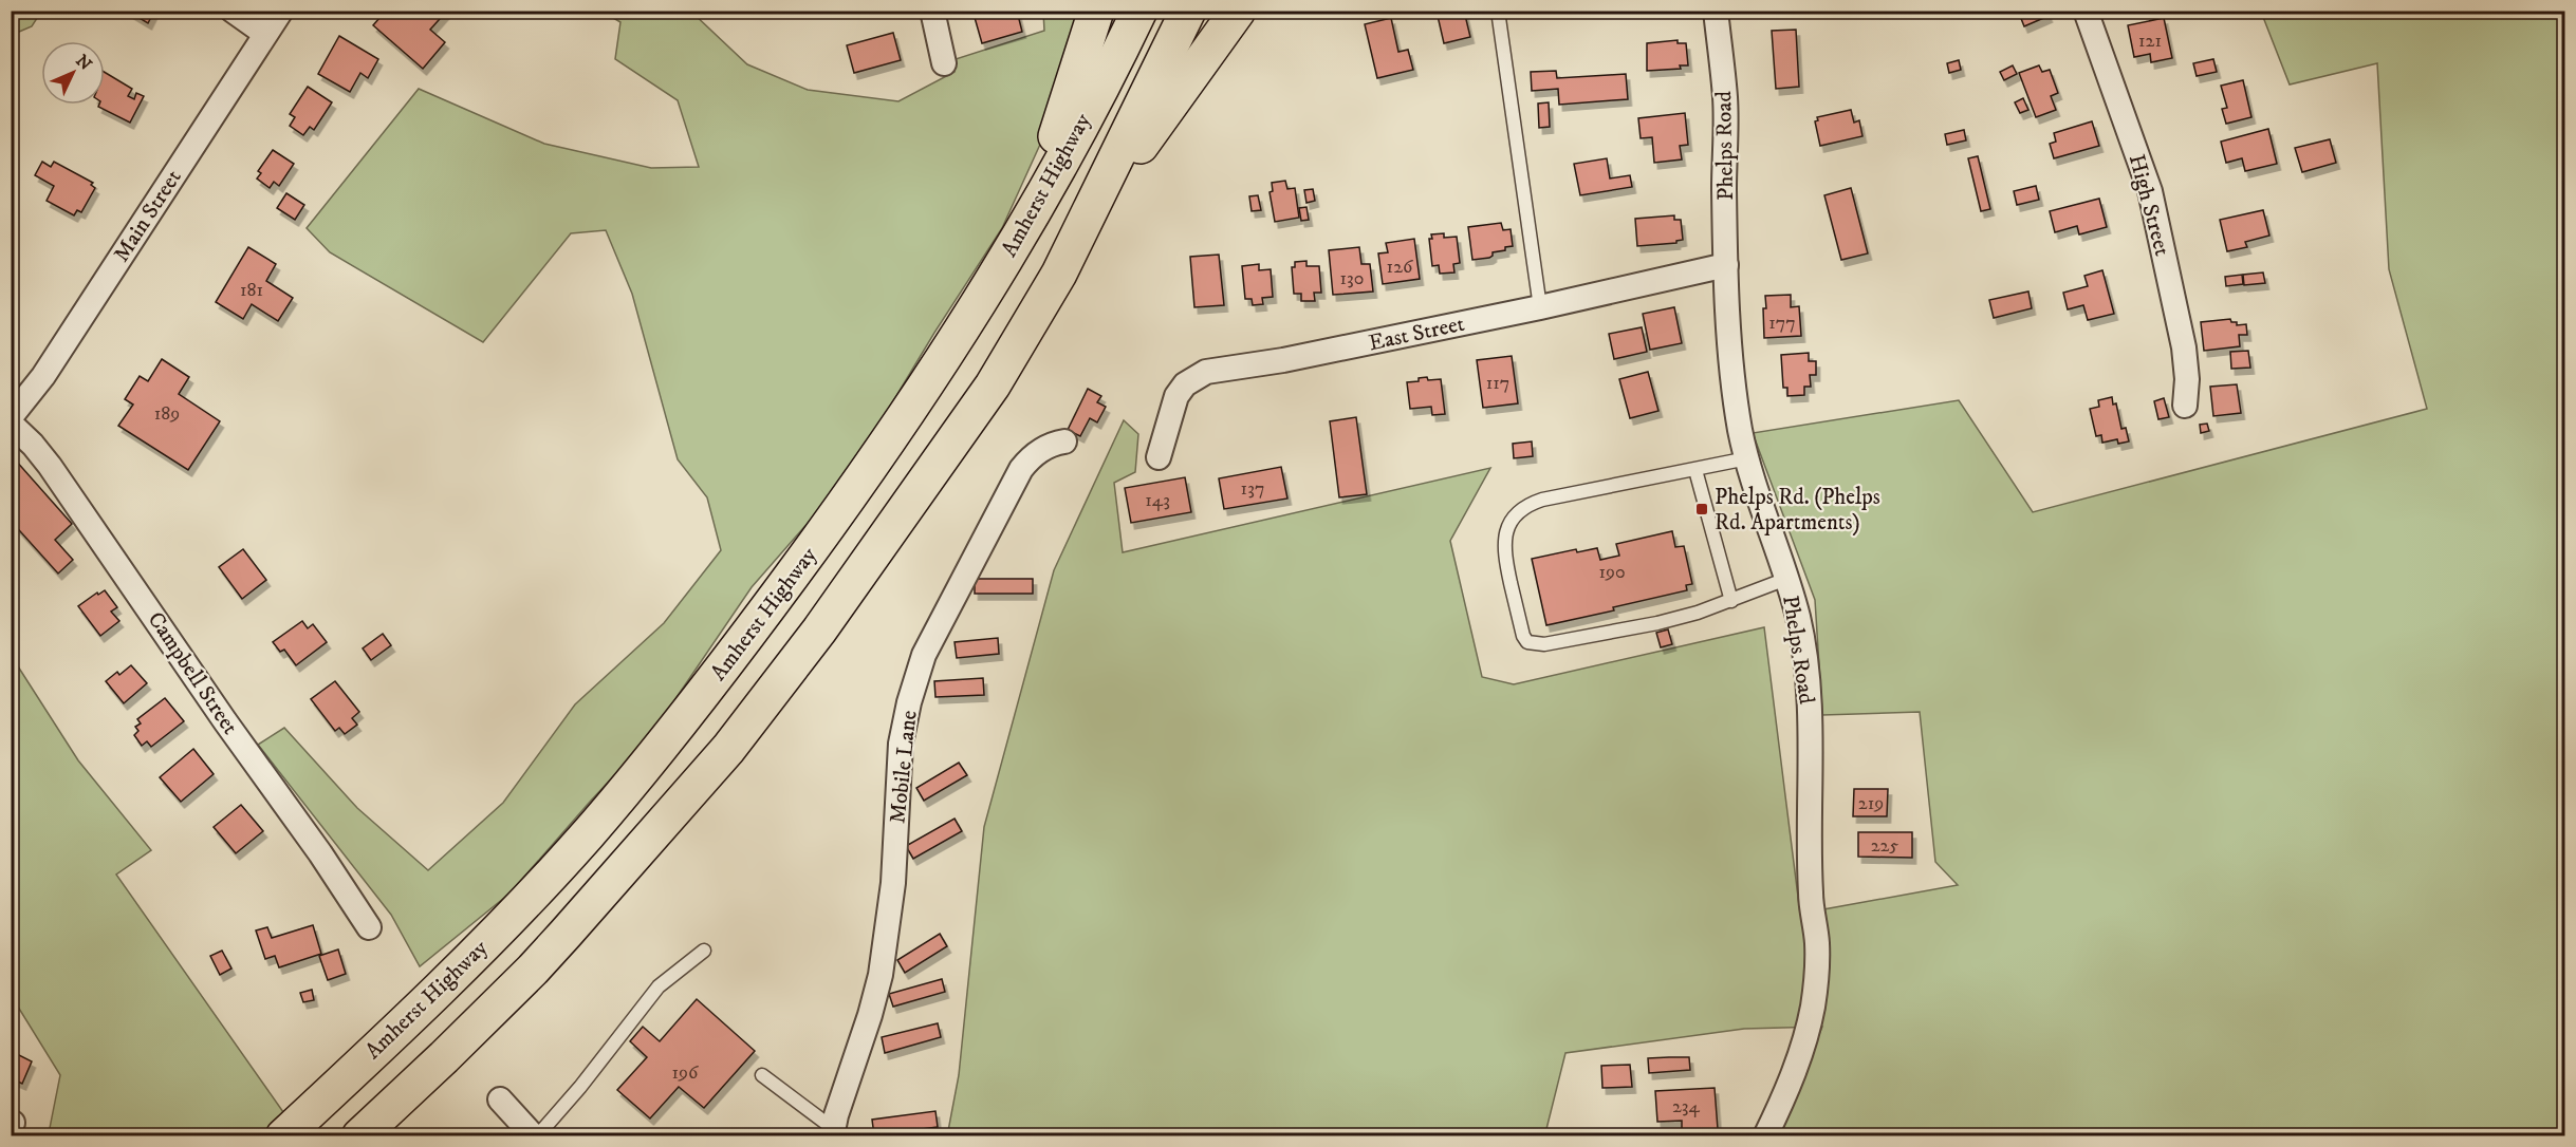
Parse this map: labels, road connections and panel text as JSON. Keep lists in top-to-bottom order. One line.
{"streets":{"highway":["Amherst Highway"],"street":["Phelps Road","High Street","Main Street","East Street","Campbell Street","Mobile Lane"]},"crossings":[["Phelps Road","East Street"]],"places":{"transit":["Phelps Rd. (Phelps Rd. Apartments)"]},"house_numbers":["121","126","130","181","177","117","189","137","143","190","219","225","196","234"],"north":"top right"}
